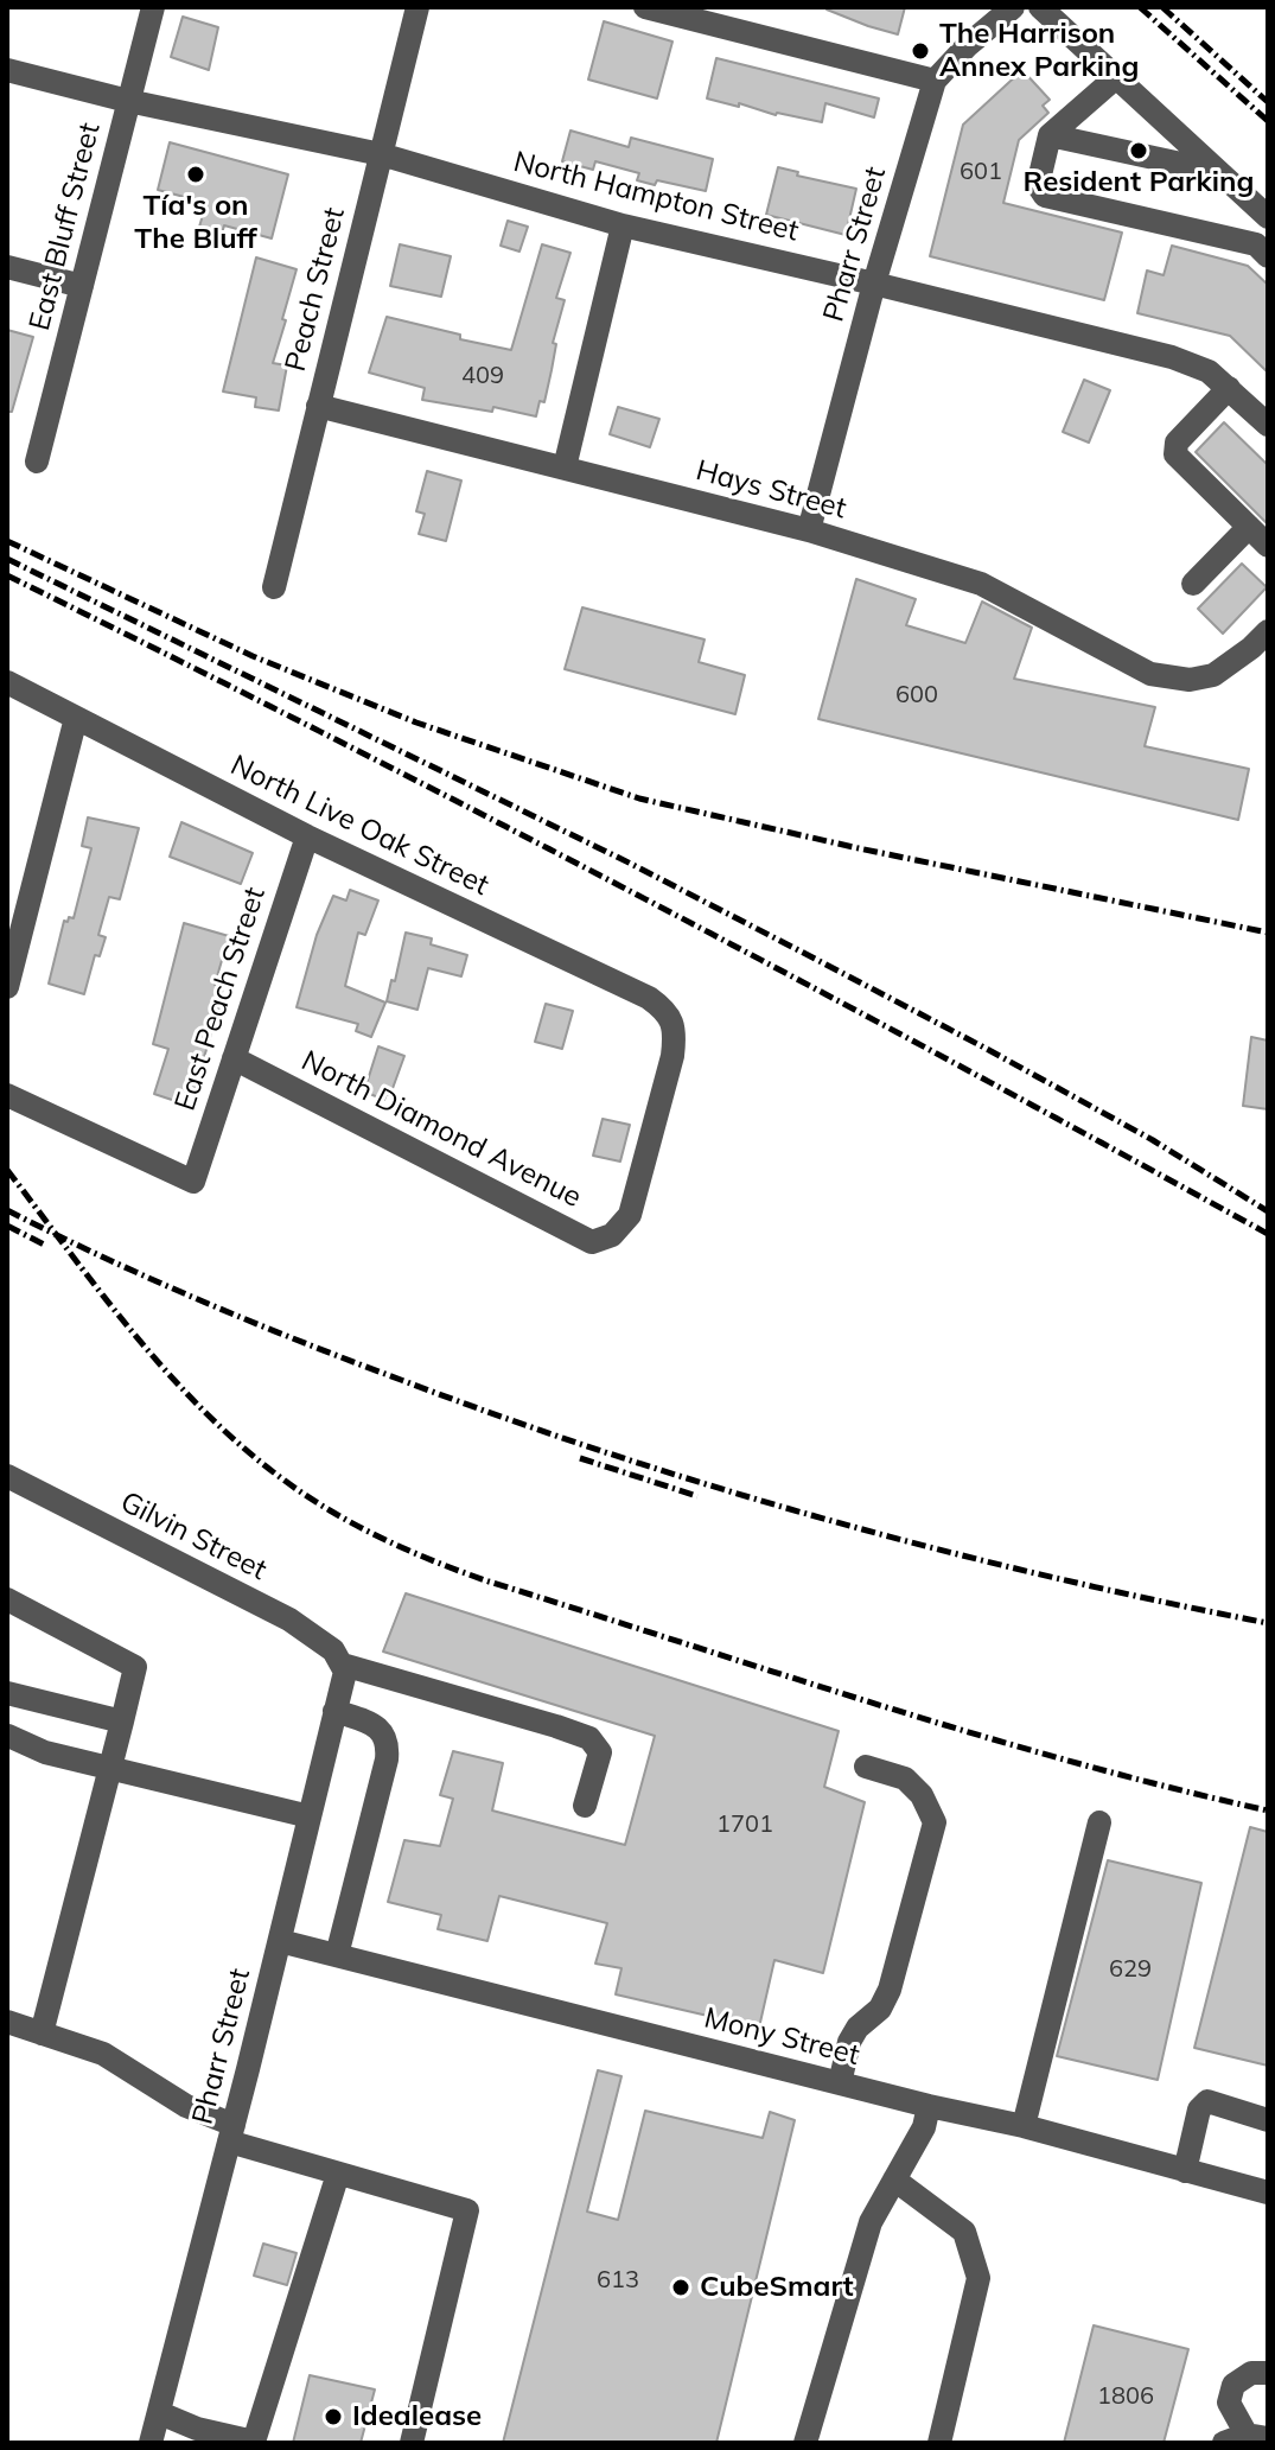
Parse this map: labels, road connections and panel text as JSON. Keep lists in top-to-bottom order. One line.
{"streets":{"street":["North Hampton Street","East Bluff Street","Pharr Street","Peach Street","Hays Street","North Live Oak Street","East Peach Street","North Diamond Avenue","Gilvin Street","Mony Street"]},"crossings":[["North Hampton Street","East Bluff Street"],["North Hampton Street","Pharr Street"],["North Hampton Street","Peach Street"],["Pharr Street","Hays Street"],["Pharr Street","Gilvin Street"],["Pharr Street","Mony Street"],["Peach Street","Hays Street"],["North Live Oak Street","East Peach Street"],["North Live Oak Street","North Diamond Avenue"],["East Peach Street","North Diamond Avenue"]],"places":["The Harrison Annex Parking","Resident Parking","Tía's on The Bluff","CubeSmart","Idealease"],"house_numbers":["601","409","600","1701","629","613","1806"]}
